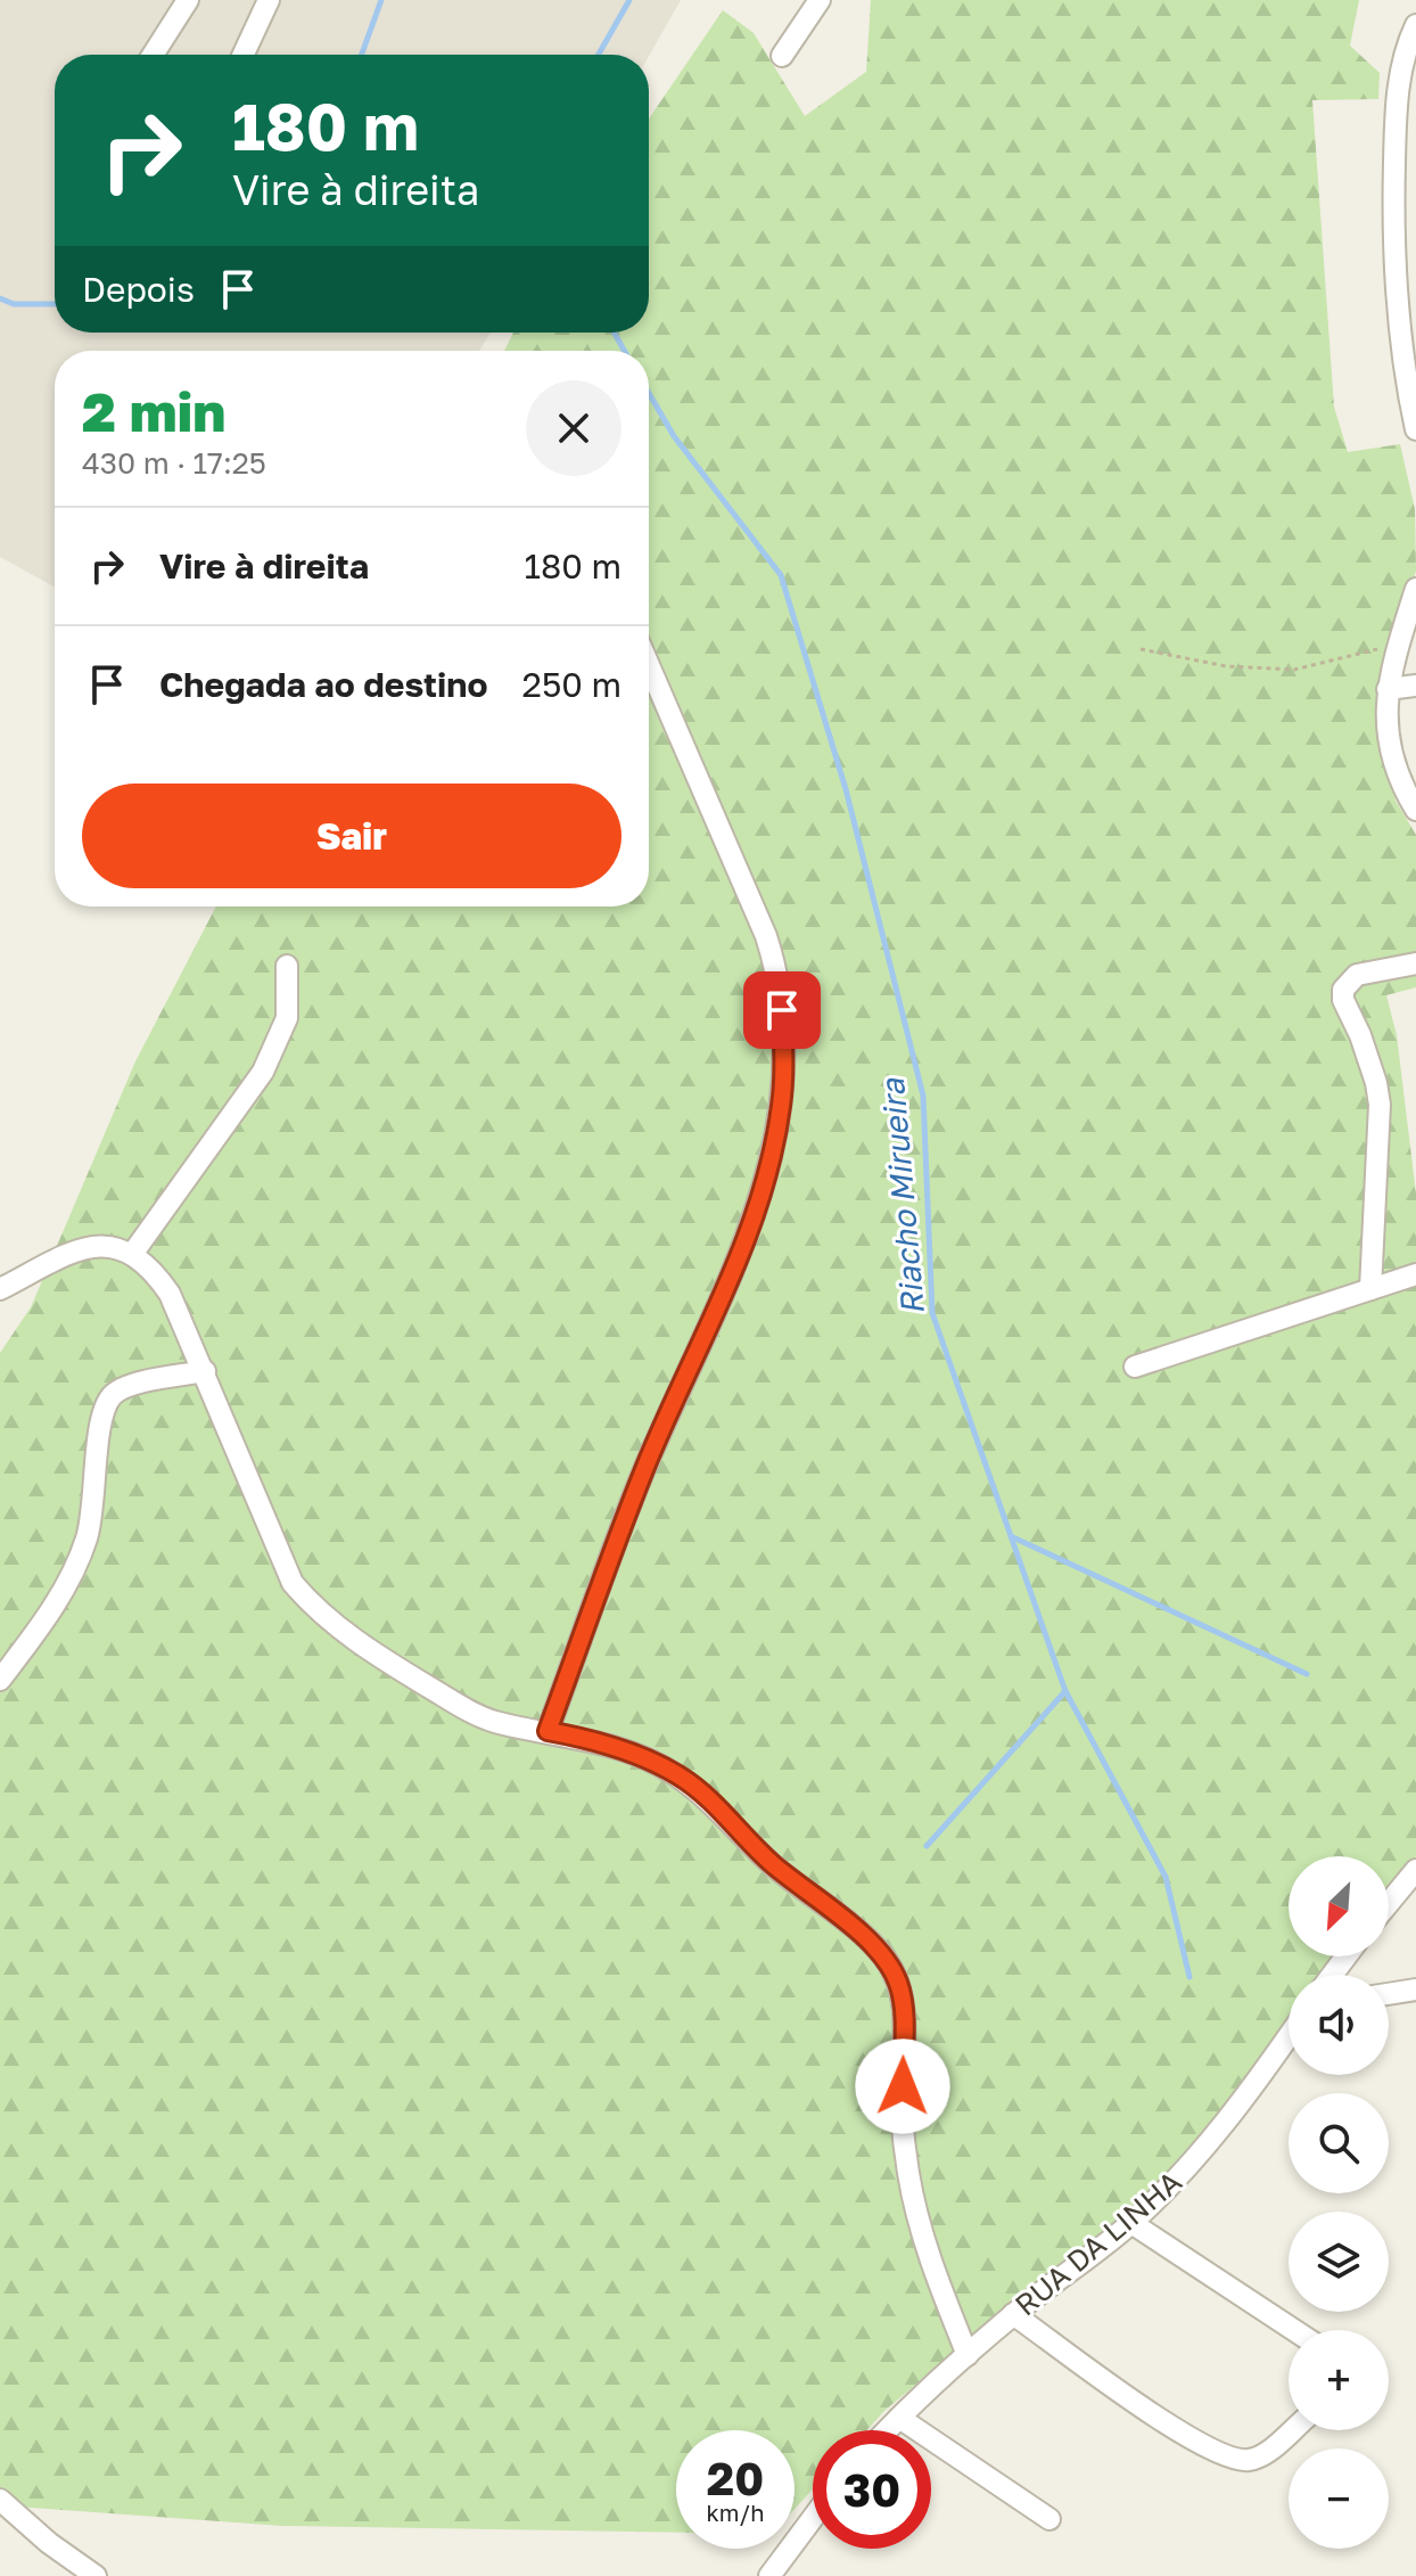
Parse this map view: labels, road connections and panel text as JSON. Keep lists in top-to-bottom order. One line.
{"streets":{"street":["RUA DA LINHA"]},"water":["Riacho Mirueira"],"north":"bottom left","page":{"turn":["180 m","Vire à direita"],"then":"Depois","heading":["2 min","430 m · 17:25"],"list":[{"name":"Vire à direita","value":"180 m"},{"name":"Chegada ao destino","value":"250 m"}],"buttons":"Sair","map_buttons":["+","−"],"speed":"20 km/h","limit":"30"}}
